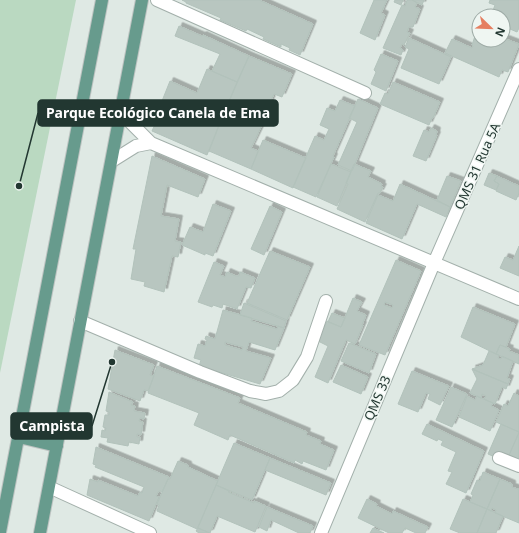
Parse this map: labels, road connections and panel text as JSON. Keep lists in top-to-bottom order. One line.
{"streets":{"street":["QMS 31 Rua 5A","QMS 33"]},"crossings":[["QMS 31 Rua 5A","QMS 33"]],"places":["Parque Ecológico Canela de Ema","Campista"],"north":"bottom right"}
